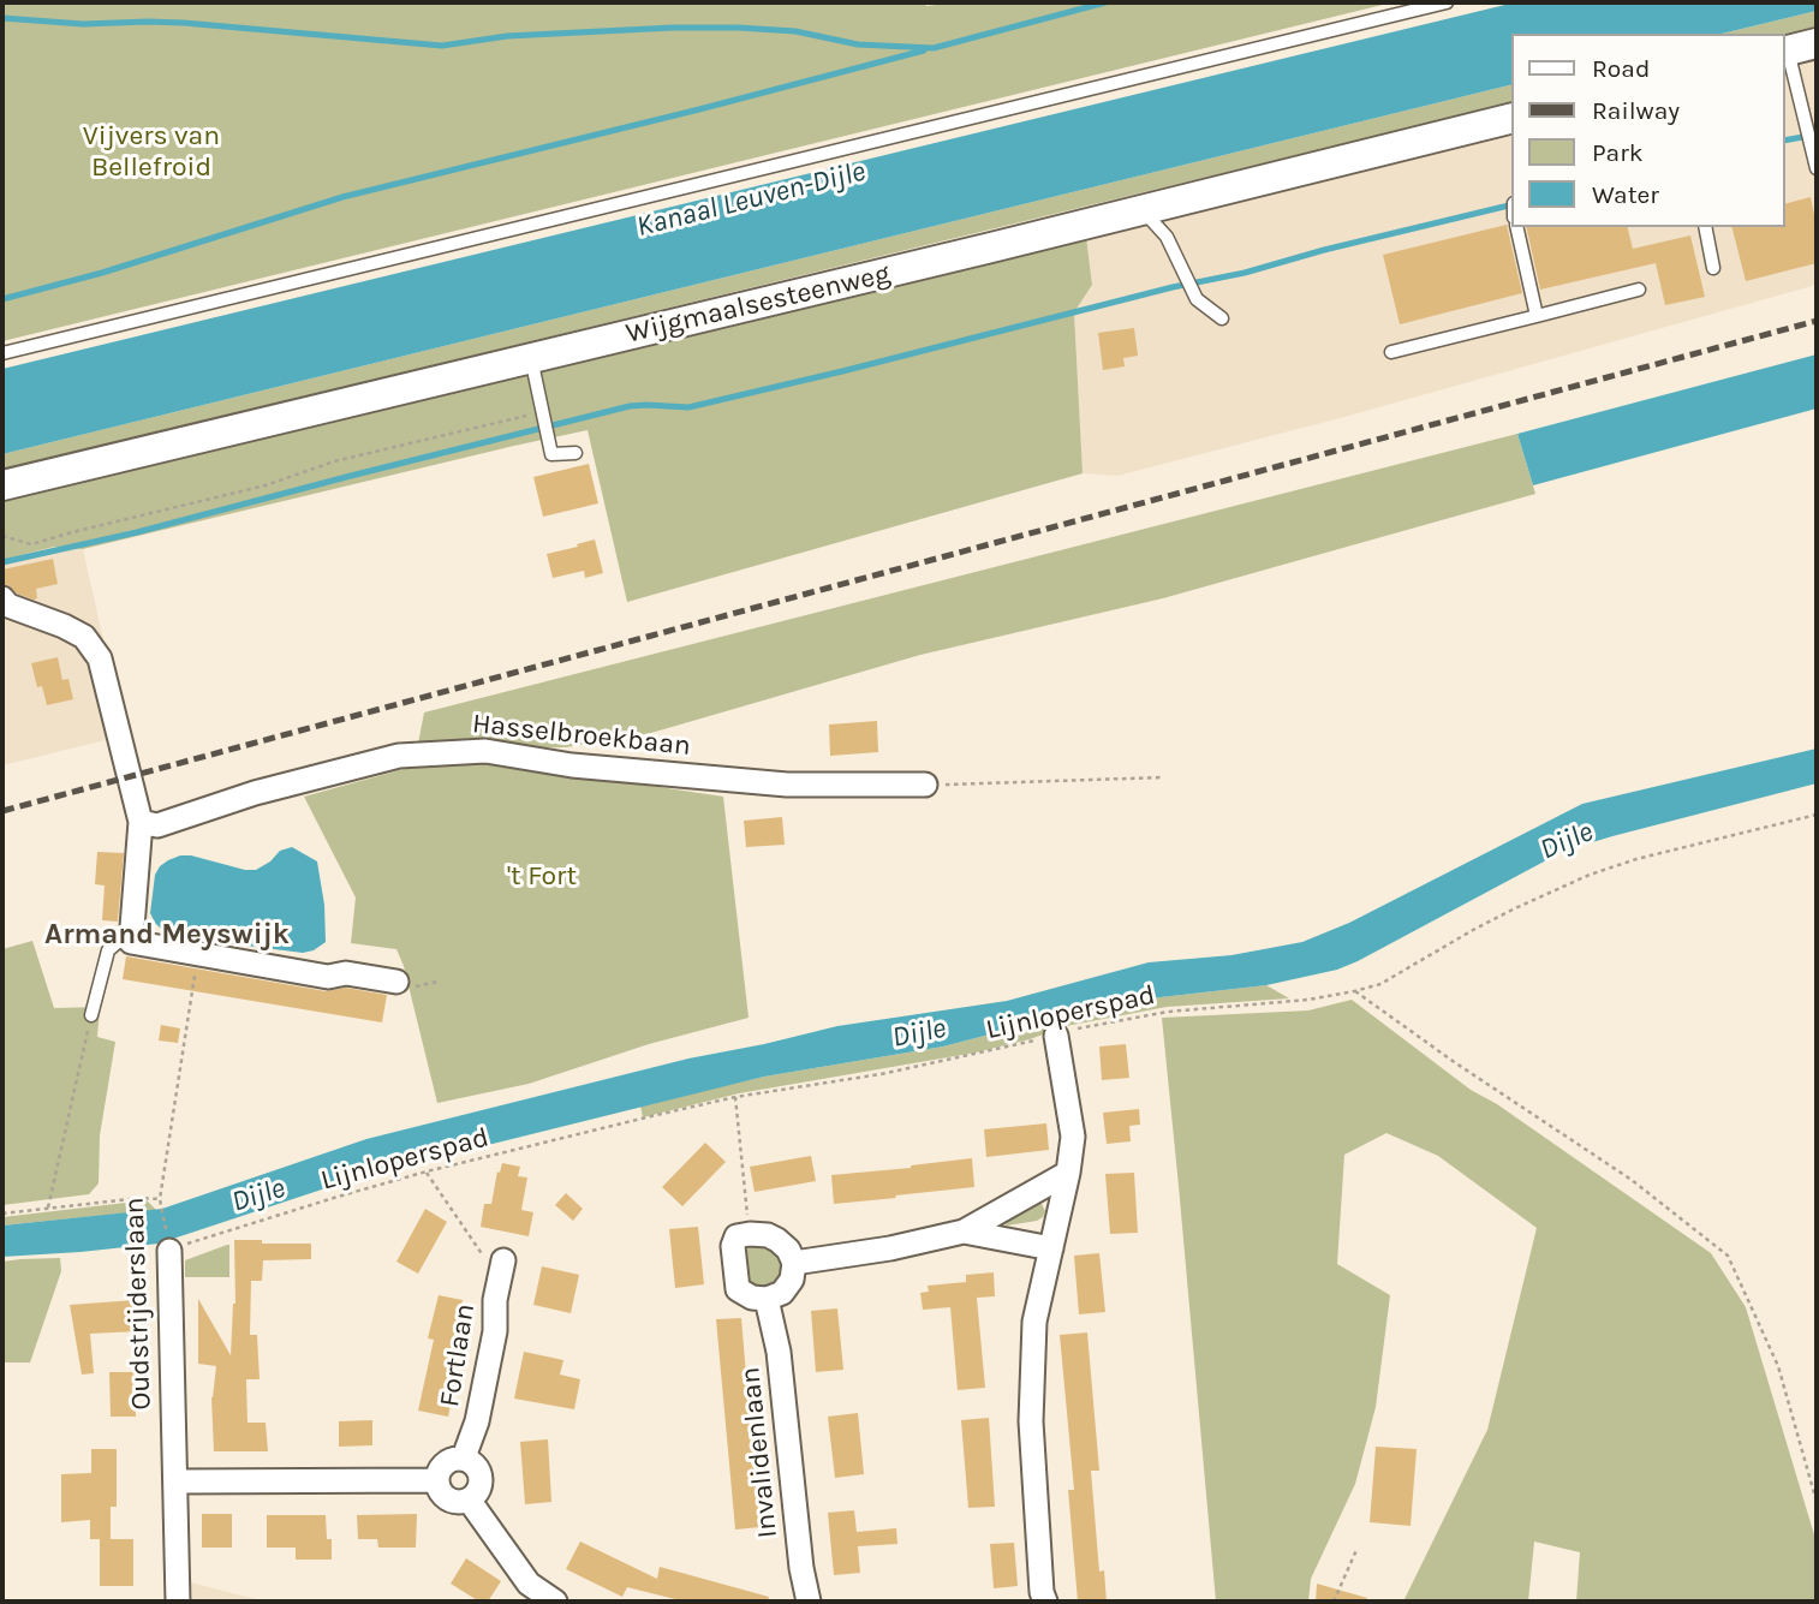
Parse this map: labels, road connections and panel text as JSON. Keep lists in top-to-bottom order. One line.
{"streets":{"street":["Wijgmaalsesteenweg","Hasselbroekbaan","Oudstrijderslaan","Fortlaan","Invalidenlaan"],"path":["Lijnloperspad"]},"crossings":[["Lijnloperspad","Oudstrijderslaan"]],"districts":["Armand Meyswijk"],"water":["Kanaal Leuven-Dijle","Dijle"],"parks":["Vijvers van Bellefroid","'t Fort"],"legend":["Road","Railway","Park","Water"]}
